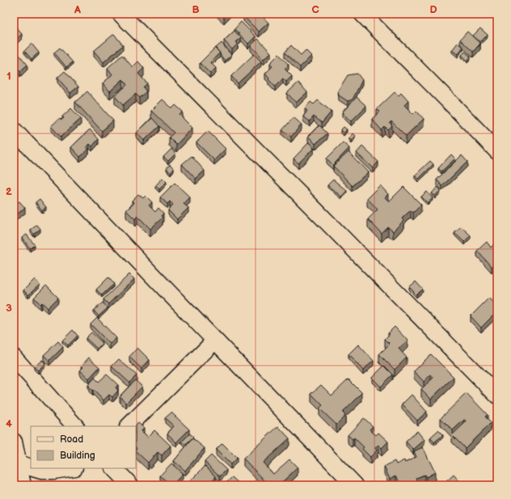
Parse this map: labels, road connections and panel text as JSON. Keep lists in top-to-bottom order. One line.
{"legend":["Road","Building"],"grid":{"columns":["A","B","C","D"],"rows":["1","2","3","4"]}}
